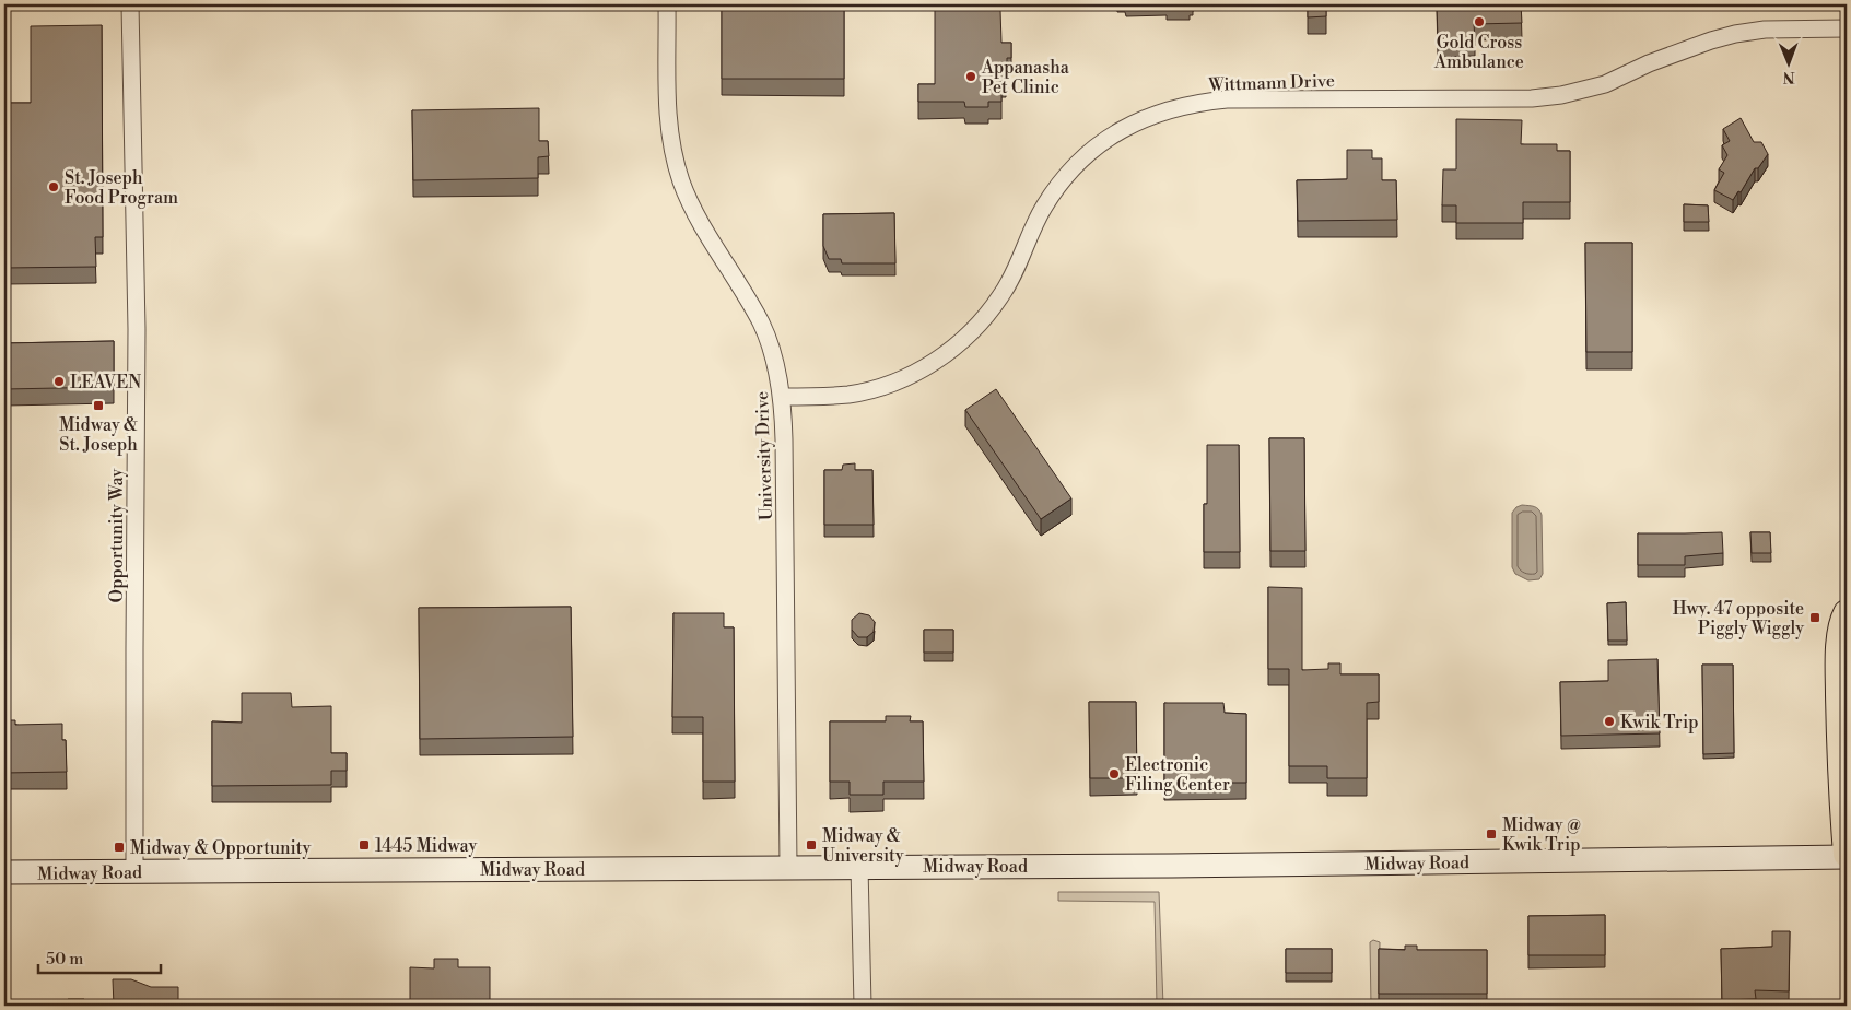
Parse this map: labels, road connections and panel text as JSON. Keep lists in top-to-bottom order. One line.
{"streets":{"main road":["Midway Road"],"street":["Wittmann Drive","University Drive","Opportunity Way"]},"crossings":[["Wittmann Drive","University Drive"],["University Drive","Midway Road"],["Opportunity Way","Midway Road"]],"places":{"other":["Gold Cross Ambulance","Appanasha Pet Clinic","St. Joseph Food Program","LEAVEN","Kwik Trip","Electronic Filing Center"],"transit":["Midway & St. Joseph","Hwy. 47 opposite Piggly Wiggly","Midway @ Kwik Trip","1445 Midway","Midway & University","Midway & Opportunity"]},"scale_bar":"50 m","north":"bottom"}
